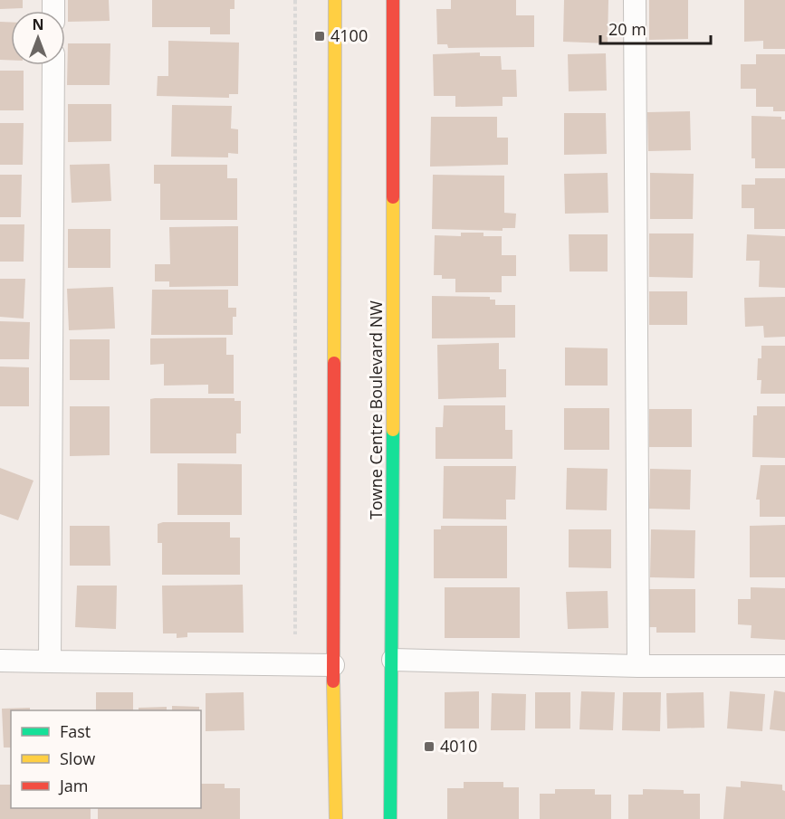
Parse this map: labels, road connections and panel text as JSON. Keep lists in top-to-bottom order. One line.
{"streets":{"street":["Towne Centre Boulevard NW"]},"places":{"transit":["4100","4010"]},"legend":["Fast","Slow","Jam"],"scale_bar":"20 m","north":"top"}
